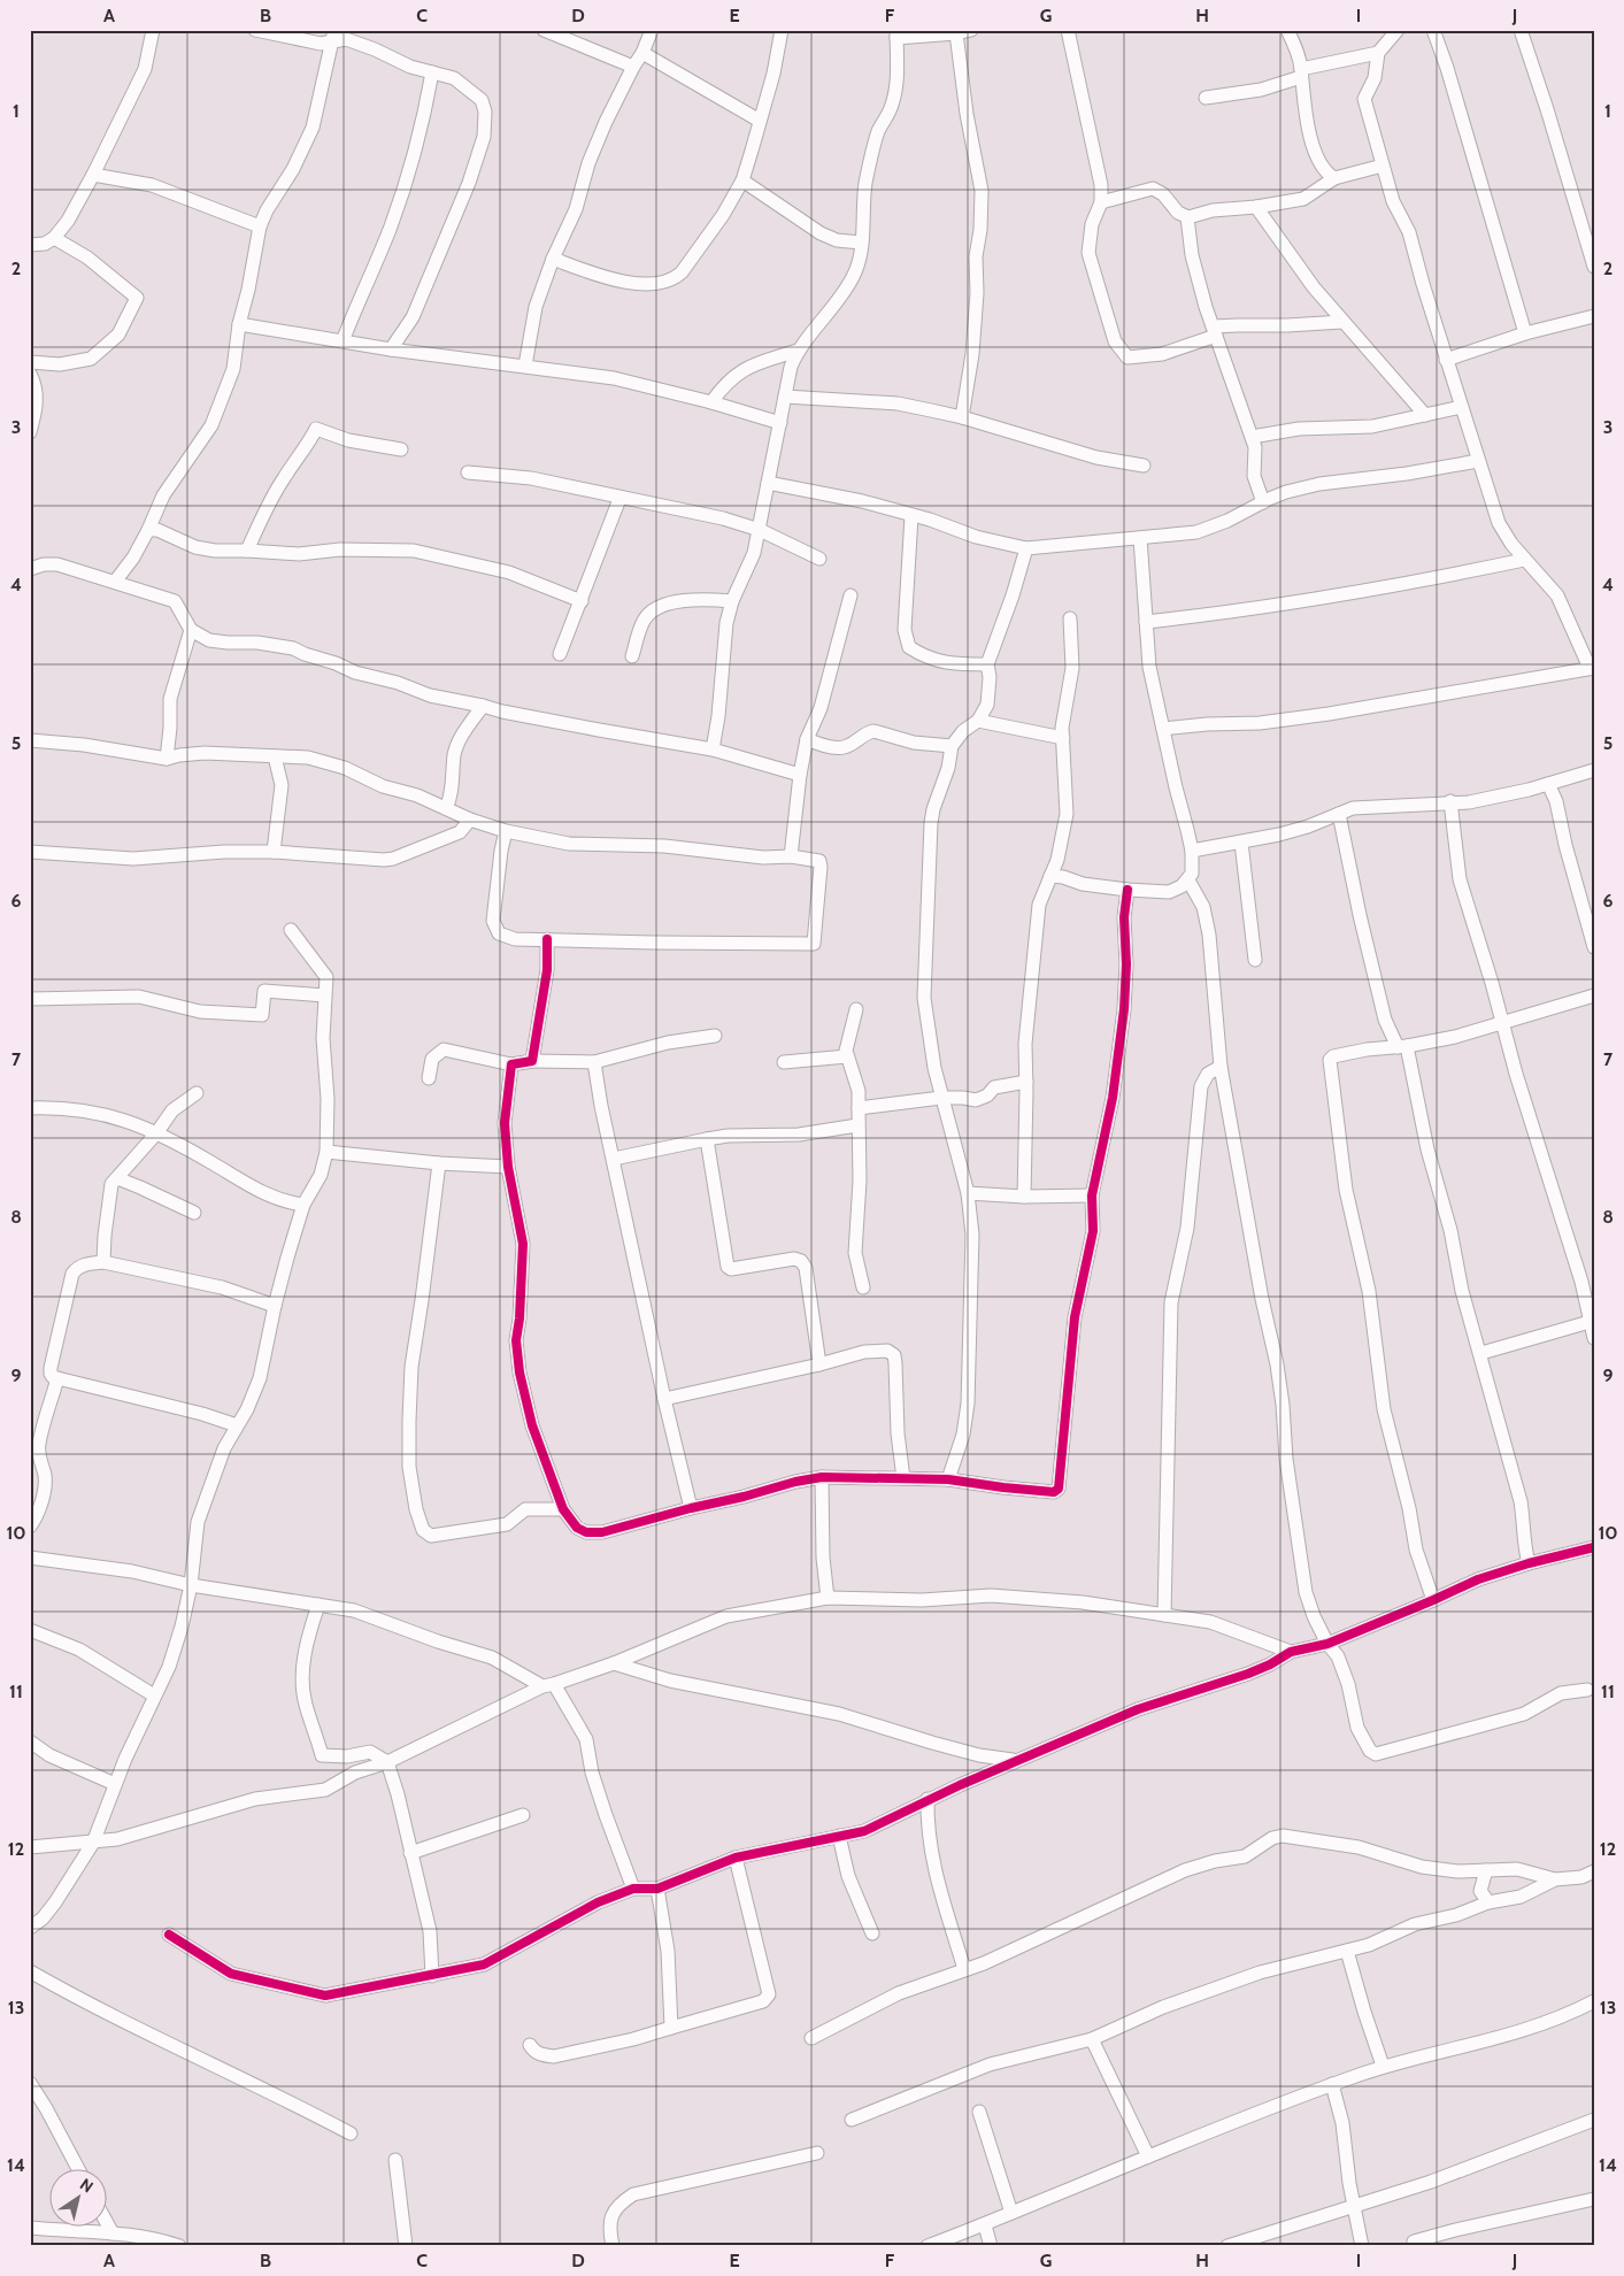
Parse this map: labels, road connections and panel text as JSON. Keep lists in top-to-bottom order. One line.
{"north":"top right","grid":{"columns":["A","B","C","D","E","F","G","H","I","J"],"rows":["1","2","3","4","5","6","7","8","9","10","11","12","13","14"]}}
